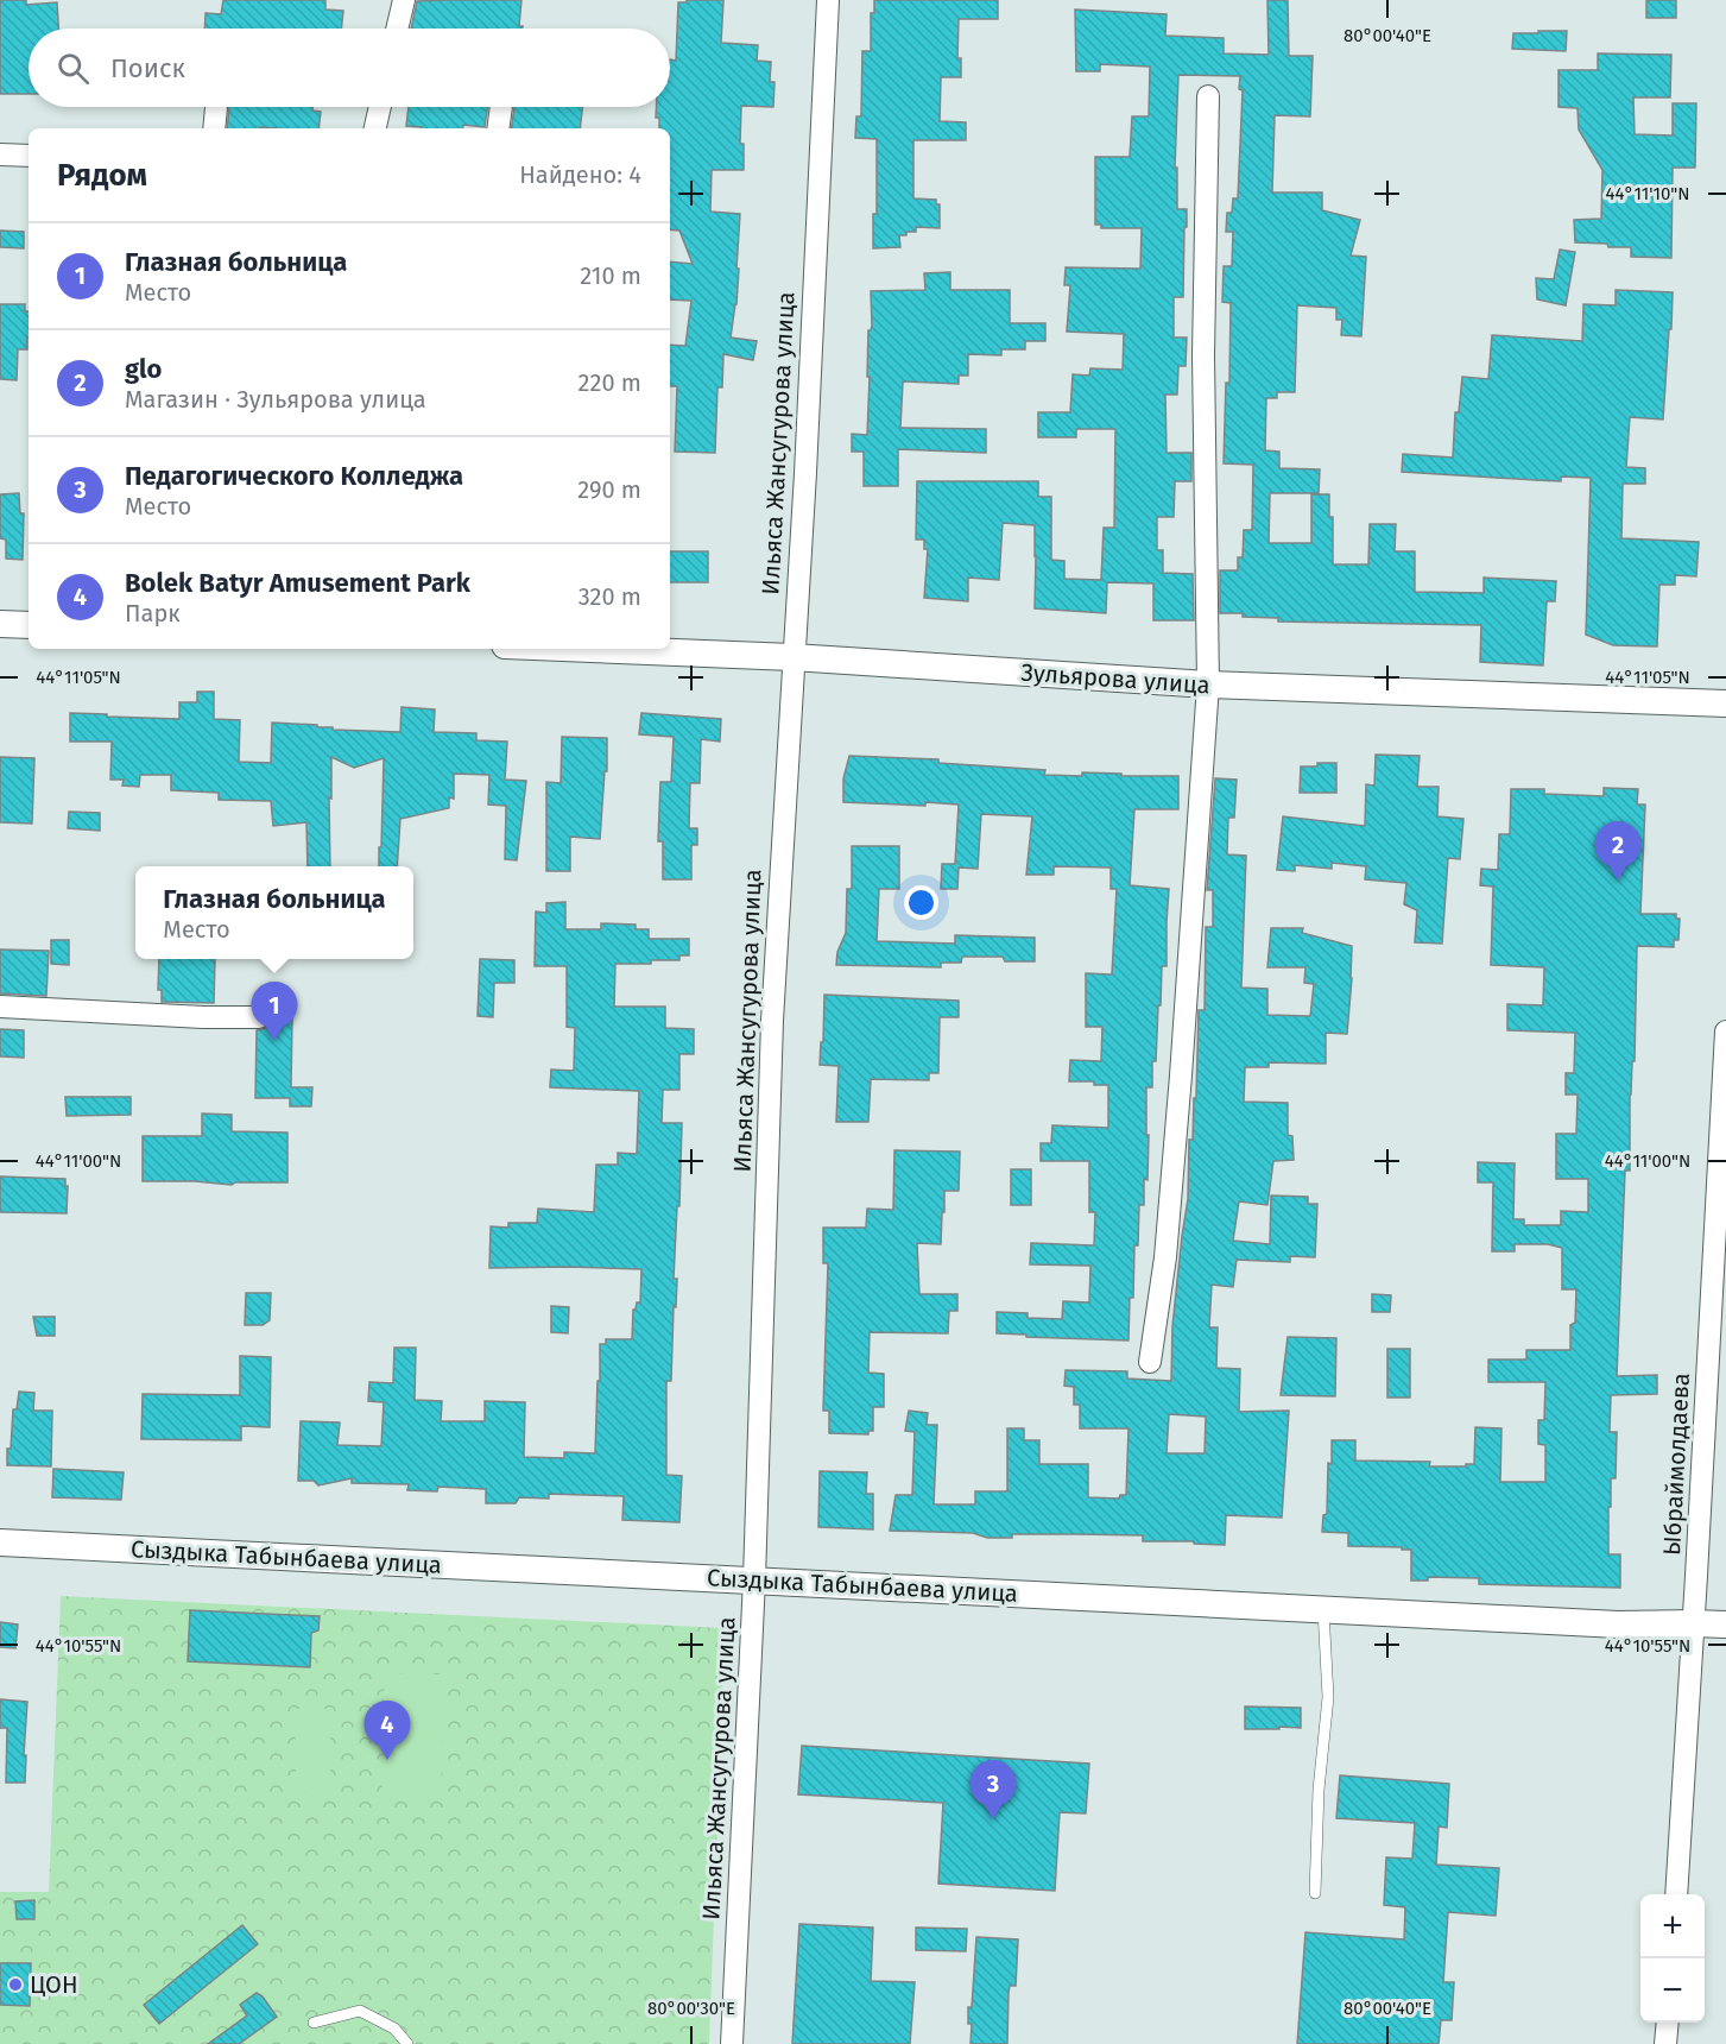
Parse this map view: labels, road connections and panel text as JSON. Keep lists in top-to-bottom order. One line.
{"streets":{"street":["Ильяса Жансугурова улица","Зульярова улица","Ыбраймолдаева","Сыздыка Табынбаева улица"]},"crossings":[["Ильяса Жансугурова улица","Зульярова улица"],["Ильяса Жансугурова улица","Сыздыка Табынбаева улица"],["Ыбраймолдаева","Сыздыка Табынбаева улица"]],"places":["ЦОН"],"page":{"search":"Поиск","heading":["Рядом","Найдено: 4"],"list":[{"mark":"1","name":"Глазная больница","note":"Место","value":"210 m"},{"mark":"2","name":"glo","note":"Магазин · Зульярова улица","value":"220 m"},{"mark":"3","name":"Педагогического Колледжа","note":"Место","value":"290 m"},{"mark":"4","name":"Bolek Batyr Amusement Park","note":"Парк","value":"320 m"}],"pins":["2","1","4","3"],"popup":["Глазная больница","Место"],"map_buttons":["+","−"]},"coordinates":["80°00'40\"E","44°11'10\"N","44°11'05\"N","44°11'00\"N","44°10'55\"N","80°00'30\"E"]}
